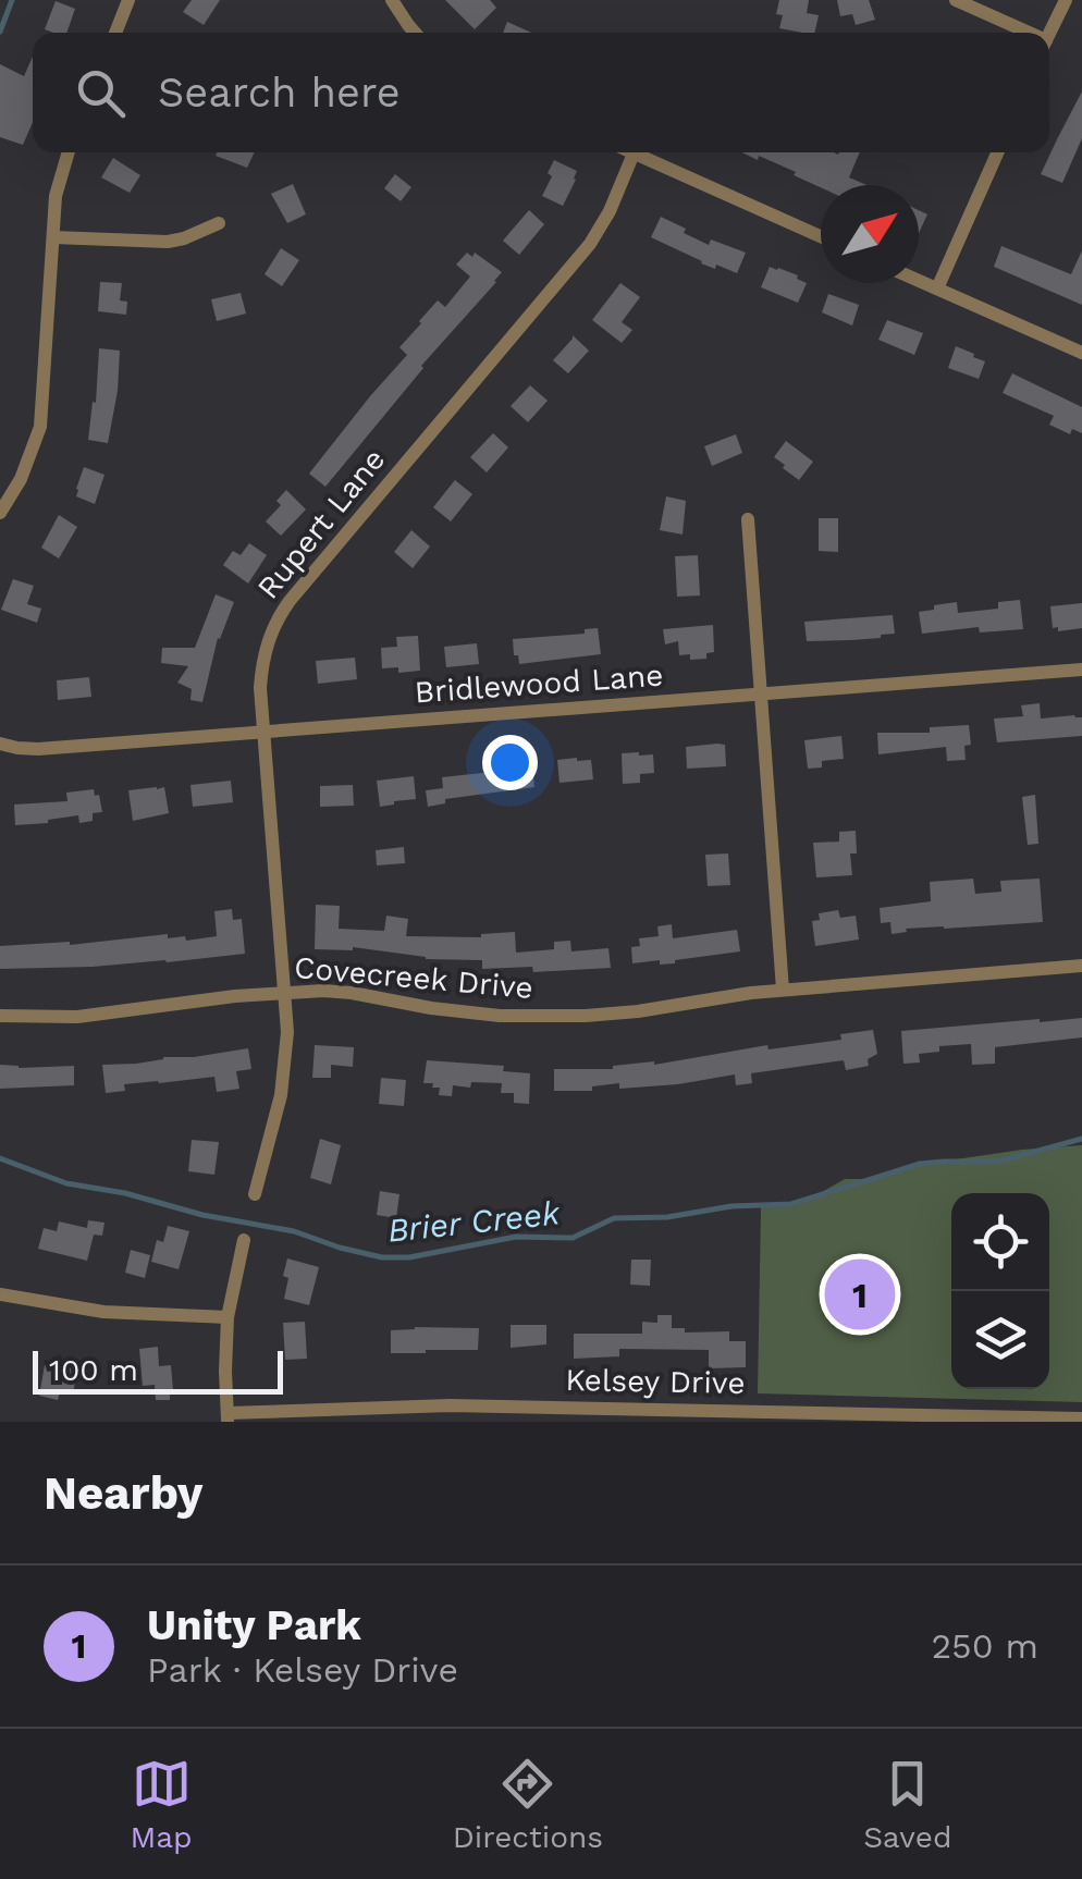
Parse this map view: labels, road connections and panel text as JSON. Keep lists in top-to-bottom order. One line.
{"streets":{"street":["Rupert Lane","Bridlewood Lane","Covecreek Drive","Kelsey Drive"]},"crossings":[["Rupert Lane","Bridlewood Lane"],["Rupert Lane","Covecreek Drive"]],"water":["Brier Creek"],"scale_bar":"100 m","north":"top right","page":{"search":"Search here","pins":"1","scale":"100 m","heading":"Nearby","list":[{"mark":"1","name":"Unity Park","note":"Park · Kelsey Drive","value":"250 m"}],"nav":["Map","Directions","Saved"]}}
